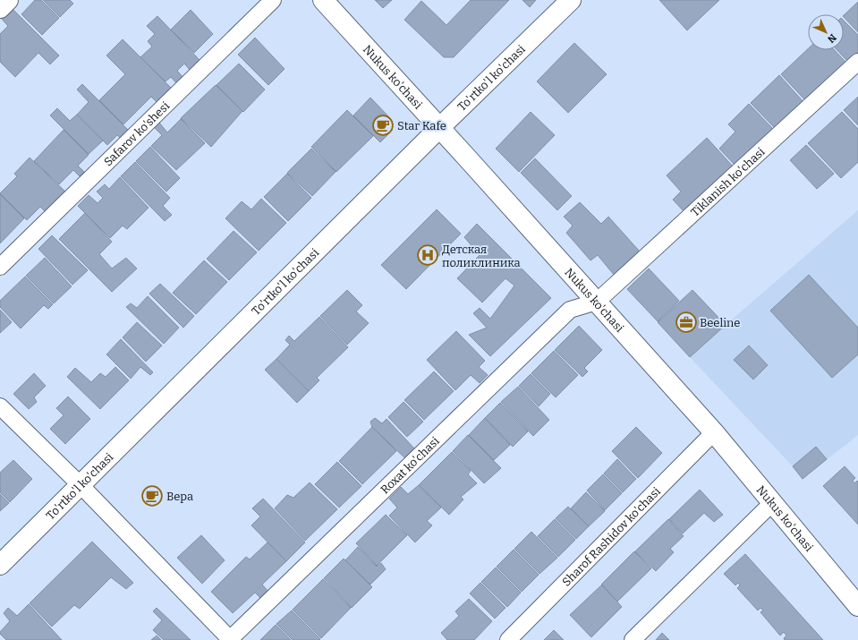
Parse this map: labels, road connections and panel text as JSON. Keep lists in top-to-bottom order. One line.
{"streets":{"street":["Nukus ko'chasi","To'rtko'l ko'chasi","Safarov ko'shesi","Tiklanish ko'chasi","Roxat ko'chasi","Sharof Rashidov ko'chasi"]},"crossings":[["Nukus ko'chasi","To'rtko'l ko'chasi"],["Nukus ko'chasi","Tiklanish ko'chasi"],["Nukus ko'chasi","Roxat ko'chasi"],["Nukus ko'chasi","Sharof Rashidov ko'chasi"],["Tiklanish ko'chasi","Roxat ko'chasi"]],"places":{"cafe":["Star Kafe","Вера"],"hospital":["Детская поликлиника"],"office":["Beeline"]},"north":"bottom right"}
